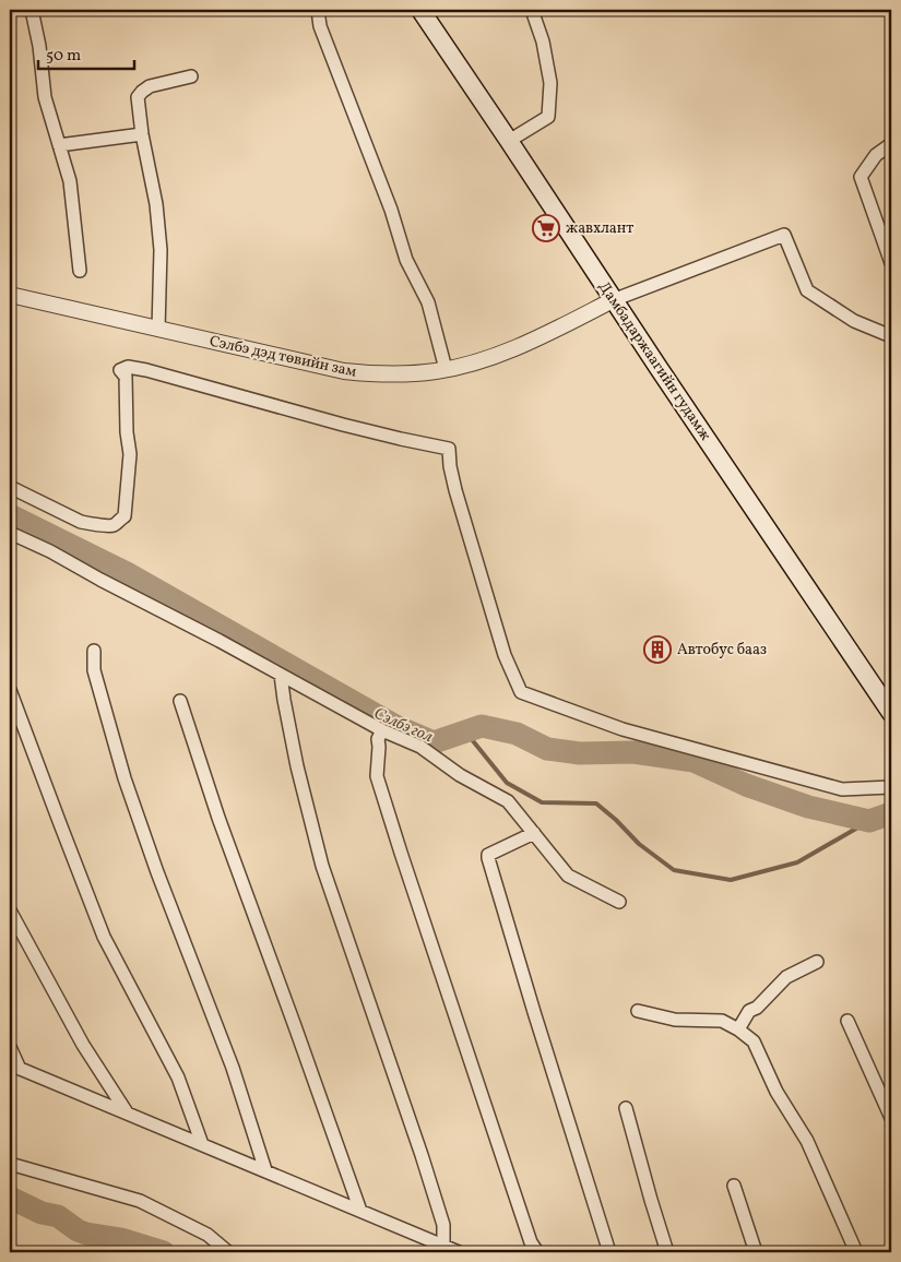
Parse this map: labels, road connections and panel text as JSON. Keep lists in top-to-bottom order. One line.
{"streets":{"main road":["Дамбадаржаагийн гудамж"],"street":["Сэлбэ дэд төвийн зам"]},"crossings":[["Сэлбэ дэд төвийн зам","Дамбадаржаагийн гудамж"]],"water":["Сэлбэ гол"],"places":{"supermarket":["жавхлант"],"building":["Автобус бааз"]},"scale_bar":"50 m"}
